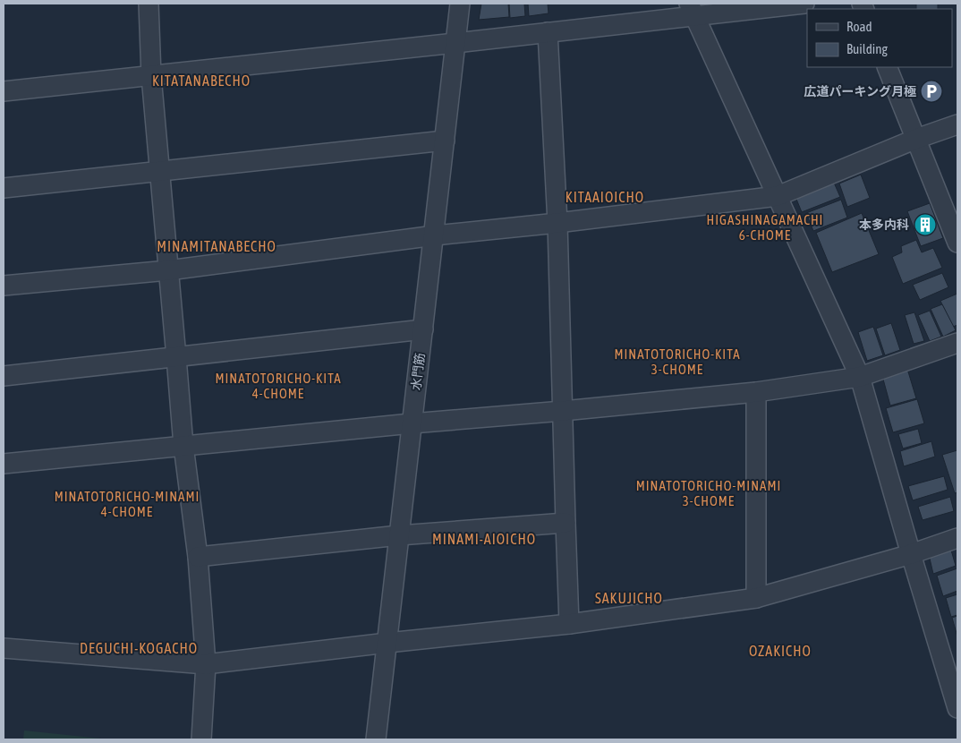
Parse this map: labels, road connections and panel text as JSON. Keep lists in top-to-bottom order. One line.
{"streets":{"street":["水門筋"]},"districts":["KITATANABECHO","KITAAIOICHO","HIGASHINAGAMACHI 6-CHOME","MINAMITANABECHO","MINATOTORICHO-KITA 3-CHOME","MINATOTORICHO-KITA 4-CHOME","MINATOTORICHO-MINAMI 3-CHOME","MINATOTORICHO-MINAMI 4-CHOME","MINAMI-AIOICHO","SAKUJICHO","DEGUCHI-KOGACHO","OZAKICHO"],"places":{"parking":["広道パーキング月極"],"building":["本多内科"]},"legend":["Road","Building"]}
